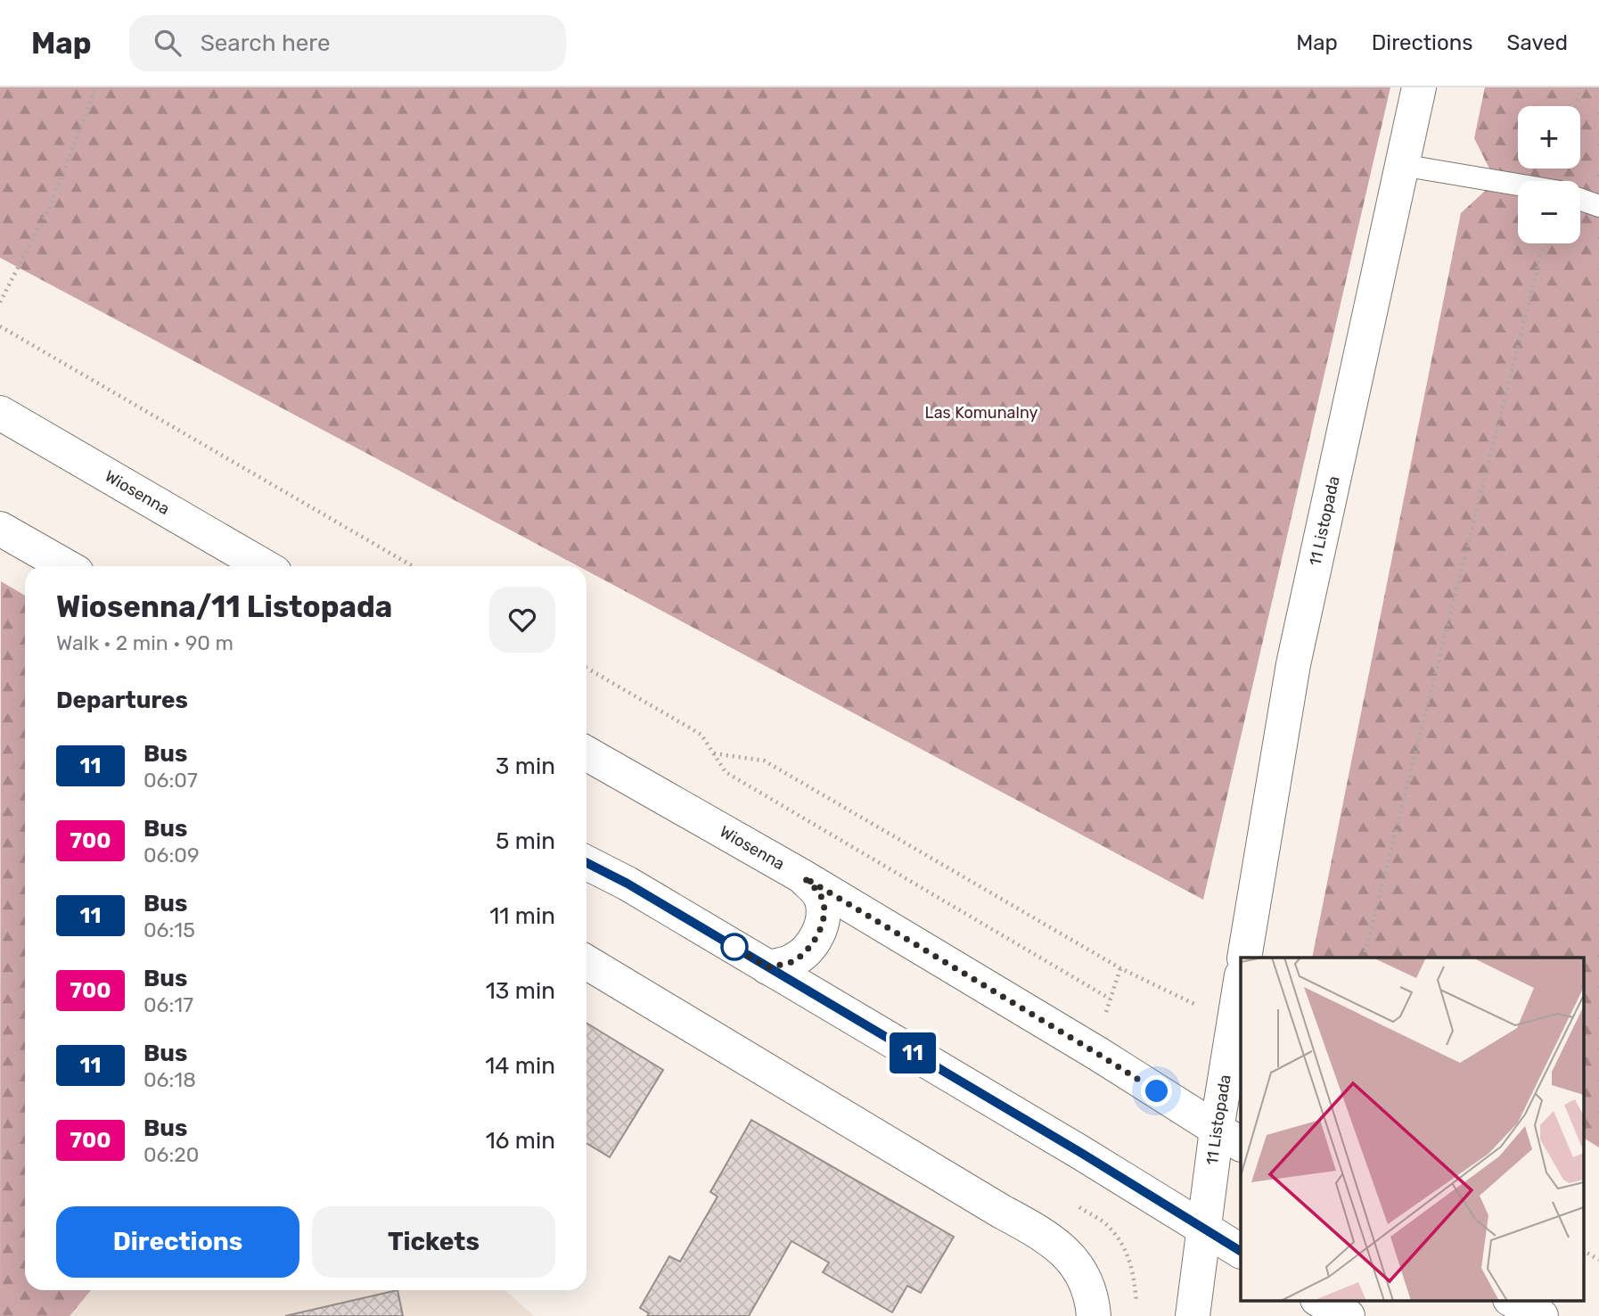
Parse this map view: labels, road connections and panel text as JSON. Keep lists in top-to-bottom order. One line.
{"streets":{"main road":["Wiosenna","11 Listopada"]},"crossings":[["Wiosenna","11 Listopada"]],"parks":["Las Komunalny"],"lines":["bus line 11"],"page":{"header":"Map","search":"Search here","nav":["Map","Directions","Saved"],"on_map":"11","map_buttons":["+","−"],"heading":[["Wiosenna/11 Listopada","Walk · 2 min · 90 m"],"Departures"],"list":[{"mark":"11","name":"Bus","note":"06:07","value":"3 min"},{"mark":"700","name":"Bus","note":"06:09","value":"5 min"},{"mark":"11","name":"Bus","note":"06:15","value":"11 min"},{"mark":"700","name":"Bus","note":"06:17","value":"13 min"},{"mark":"11","name":"Bus","note":"06:18","value":"14 min"},{"mark":"700","name":"Bus","note":"06:20","value":"16 min"}],"buttons":["Directions","Tickets"]}}
